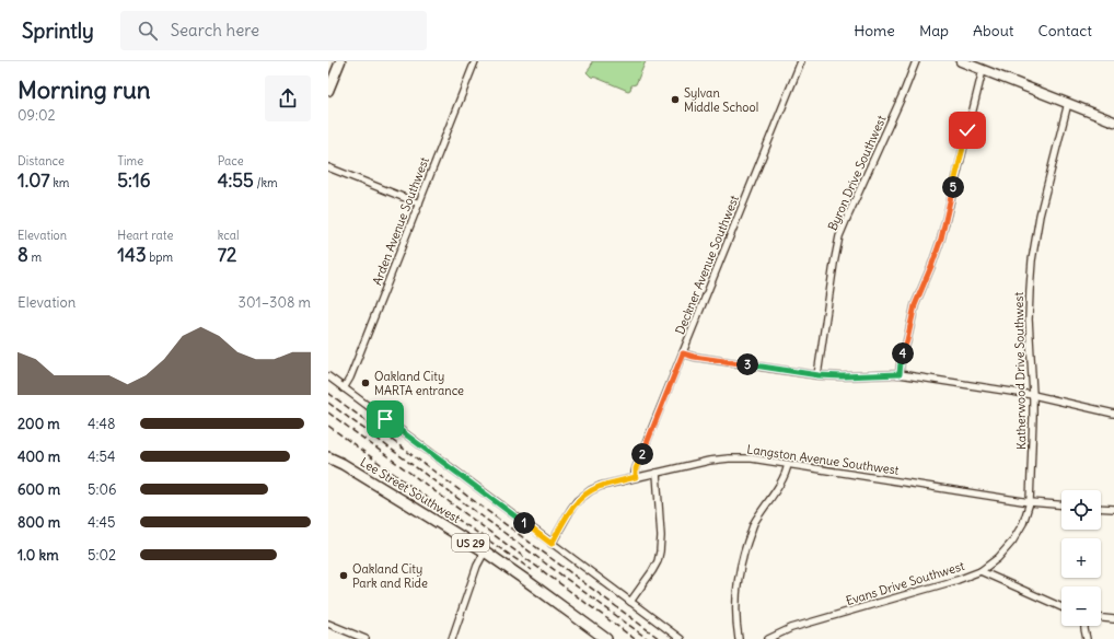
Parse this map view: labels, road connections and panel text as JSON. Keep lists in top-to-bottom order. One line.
{"streets":{"main road":["Lee Street Southwest","US 29"],"street":["Byron Drive Southwest","Arden Avenue Southwest","Deckner Avenue Southwest","Katherwood Drive Southwest","Langston Avenue Southwest","Evans Drive Southwest"]},"crossings":[["Deckner Avenue Southwest","Langston Avenue Southwest"],["Katherwood Drive Southwest","Langston Avenue Southwest"],["Katherwood Drive Southwest","Evans Drive Southwest"]],"places":["Sylvan Middle School","Oakland City MARTA entrance","Oakland City Park and Ride"],"page":{"header":"Sprintly","search":"Search here","nav":["Home","Map","About","Contact"],"heading":["Morning run","09:02"],"stats":[["Distance","1.07 km"],["Time","5:16"],["Pace","4:55 /km"],["Elevation","8 m"],["Heart rate","143 bpm"],["kcal","72"]],"pins":["5","4","3","2","1"],"chart":["Elevation","301–308 m"],"list":[{"name":"200 m","note":"4:48"},{"name":"400 m","note":"4:54"},{"name":"600 m","note":"5:06"},{"name":"800 m","note":"4:45"},{"name":"1.0 km","note":"5:02"}],"map_buttons":["+","−"]}}
